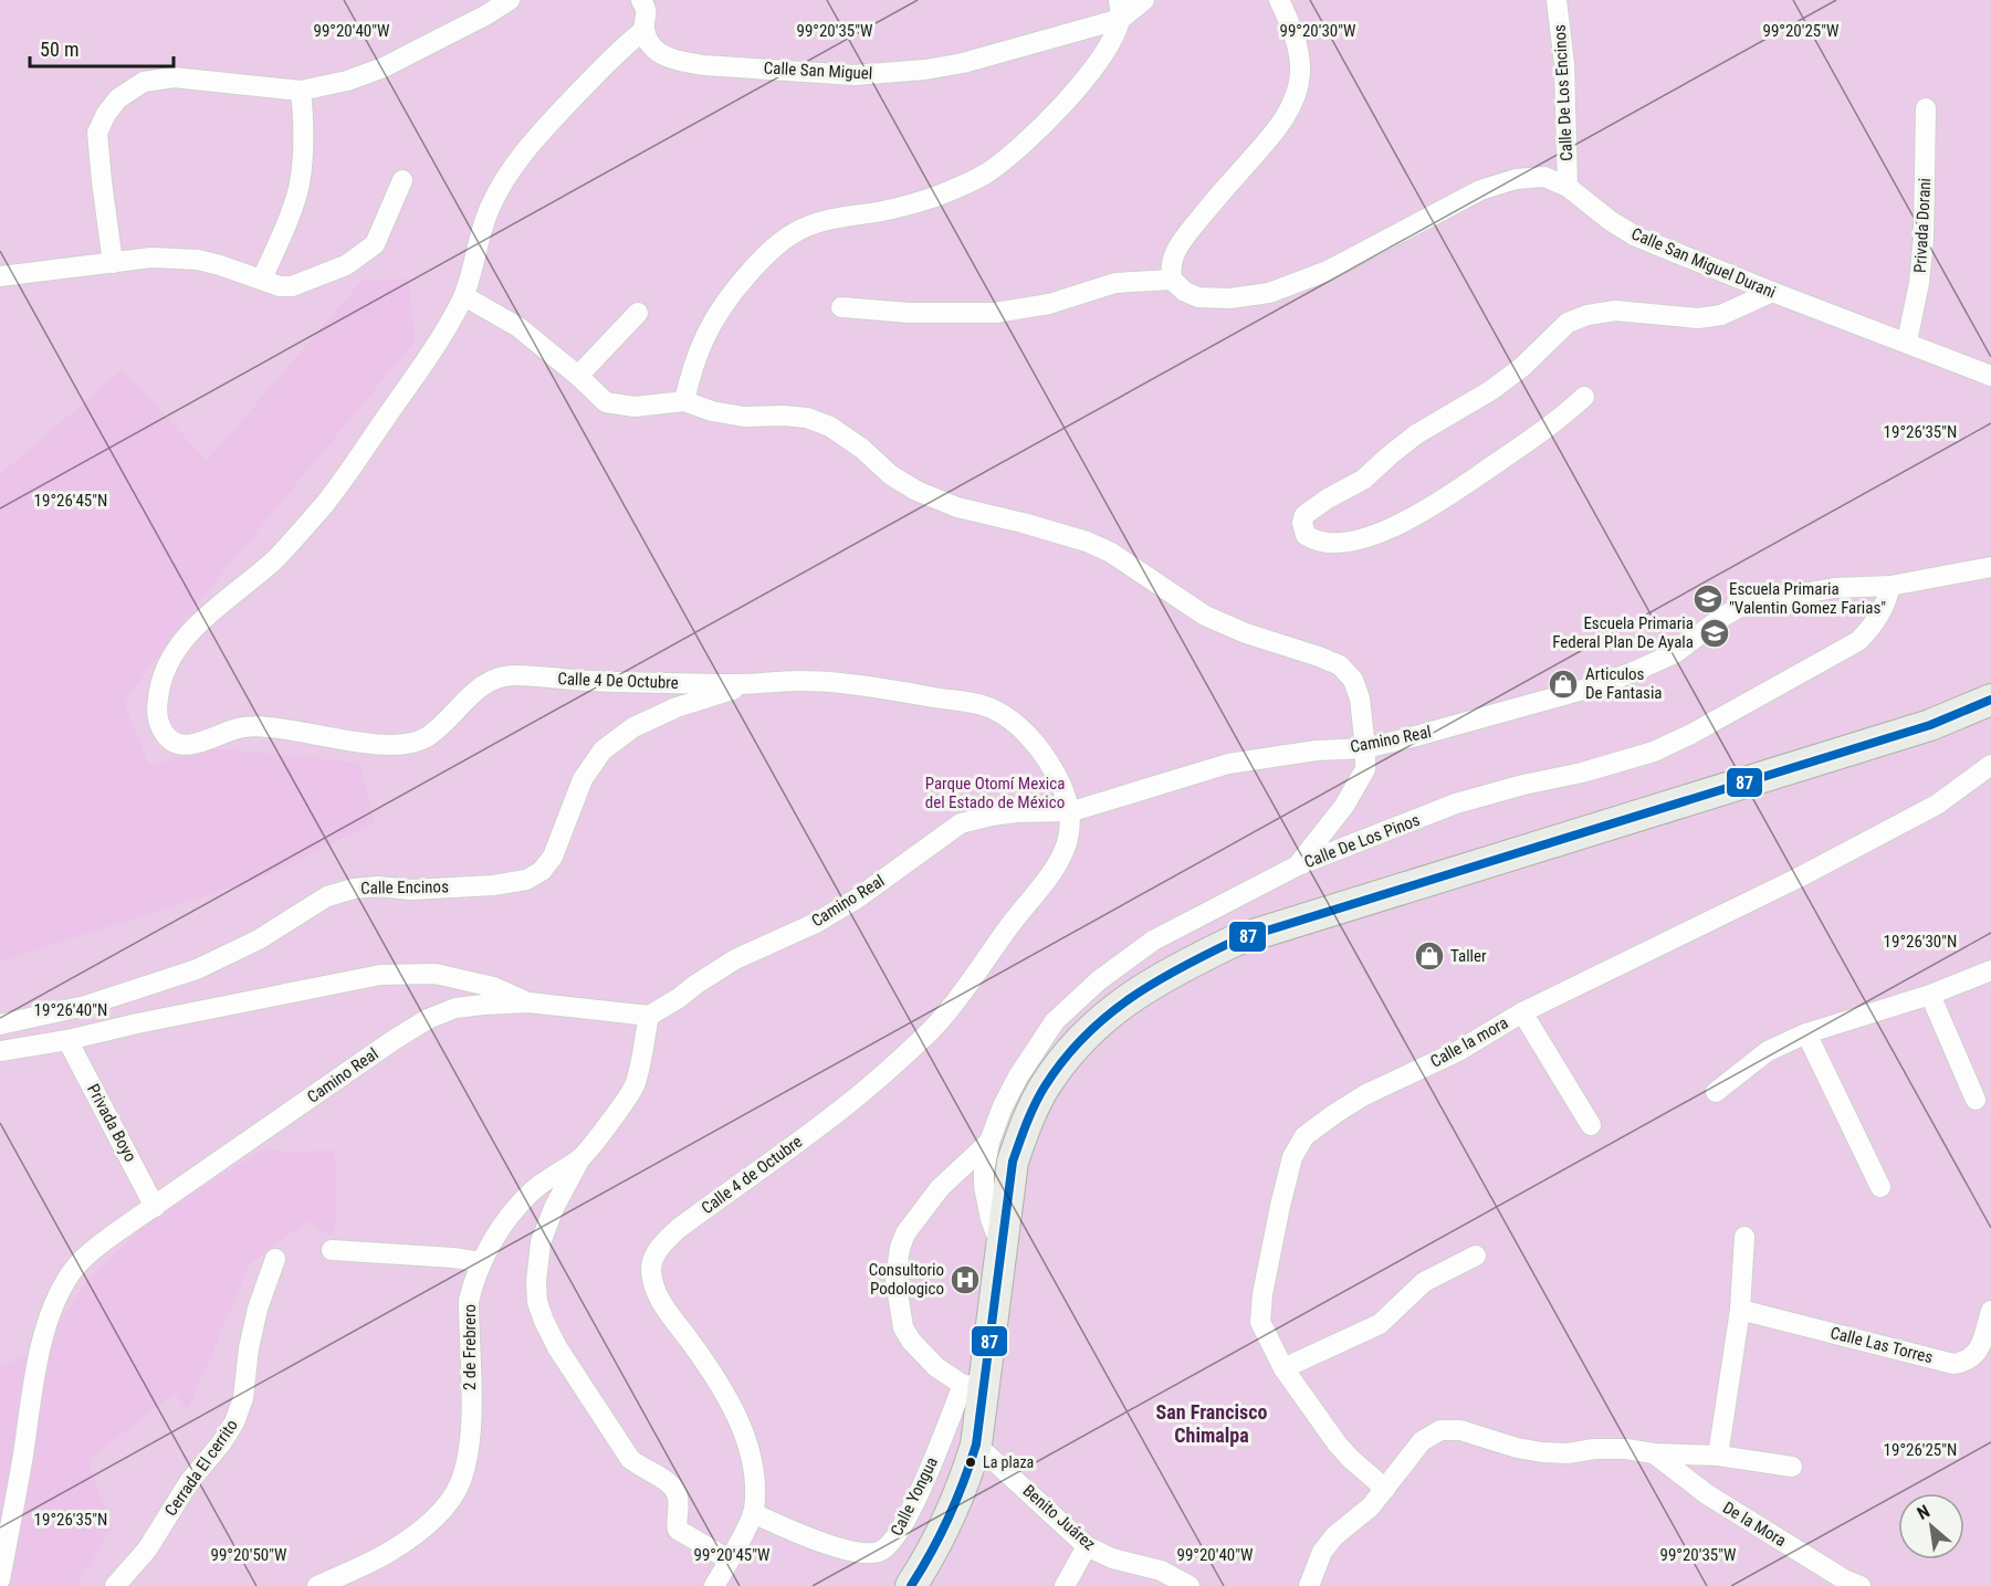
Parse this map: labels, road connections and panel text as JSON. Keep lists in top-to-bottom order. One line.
{"streets":{"street":["Calle San Miguel","Calle De Los Encinos","Privada Dorani","Calle San Miguel Durani","Calle 4 De Octubre","Camino Real","Calle De Los Pinos","Calle Encinos","Calle la mora","Privada Boyo","Calle 4 de Octubre","Calle Las Torres","2 de Frebrero","Cerrada El cerrito","Calle Yongua","Benito Juárez","De la Mora"]},"crossings":[["Calle De Los Encinos","Calle San Miguel Durani"],["Privada Dorani","Calle San Miguel Durani"],["Calle 4 De Octubre","Camino Real"],["Calle 4 De Octubre","Calle Encinos"],["Calle 4 De Octubre","Calle 4 de Octubre"],["Camino Real","Calle De Los Pinos"],["Camino Real","Privada Boyo"],["Camino Real","Calle 4 de Octubre"],["Camino Real","2 de Frebrero"],["Calle 4 de Octubre","Calle Yongua"]],"districts":["San Francisco Chimalpa"],"parks":["Parque Otomí Mexica del Estado de México"],"places":{"school or university":["Escuela Primaria \"Valentin Gomez Farias\"","Escuela Primaria Federal Plan De Ayala"],"shop":["Articulos De Fantasia","Taller"],"hospital":["Consultorio Podologico"],"other":["La plaza"]},"lines":["transit line 87"],"scale_bar":"50 m","north":"top left","coordinates":["99°20'40\"W","99°20'35\"W","99°20'30\"W","99°20'25\"W","19°26'35\"N","19°26'45\"N","19°26'30\"N","19°26'40\"N","19°26'25\"N","99°20'50\"W","99°20'45\"W"]}
